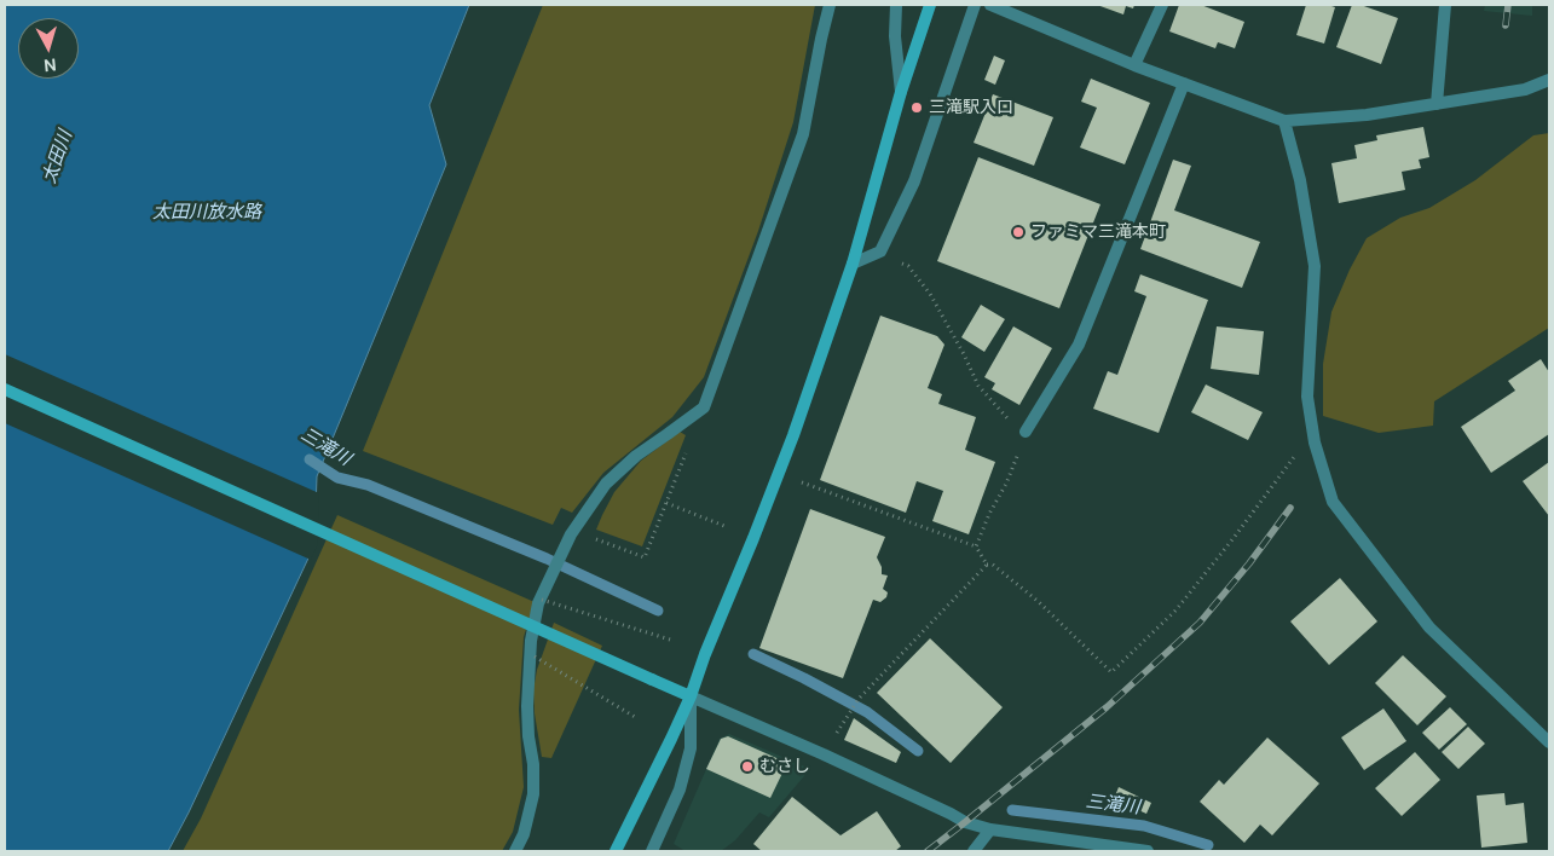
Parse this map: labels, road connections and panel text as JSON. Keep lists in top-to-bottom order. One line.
{"water":["太田川","太田川放水路","三滝川"],"places":["三滝駅入口","ファミマ三滝本町","むさし"],"north":"bottom"}
